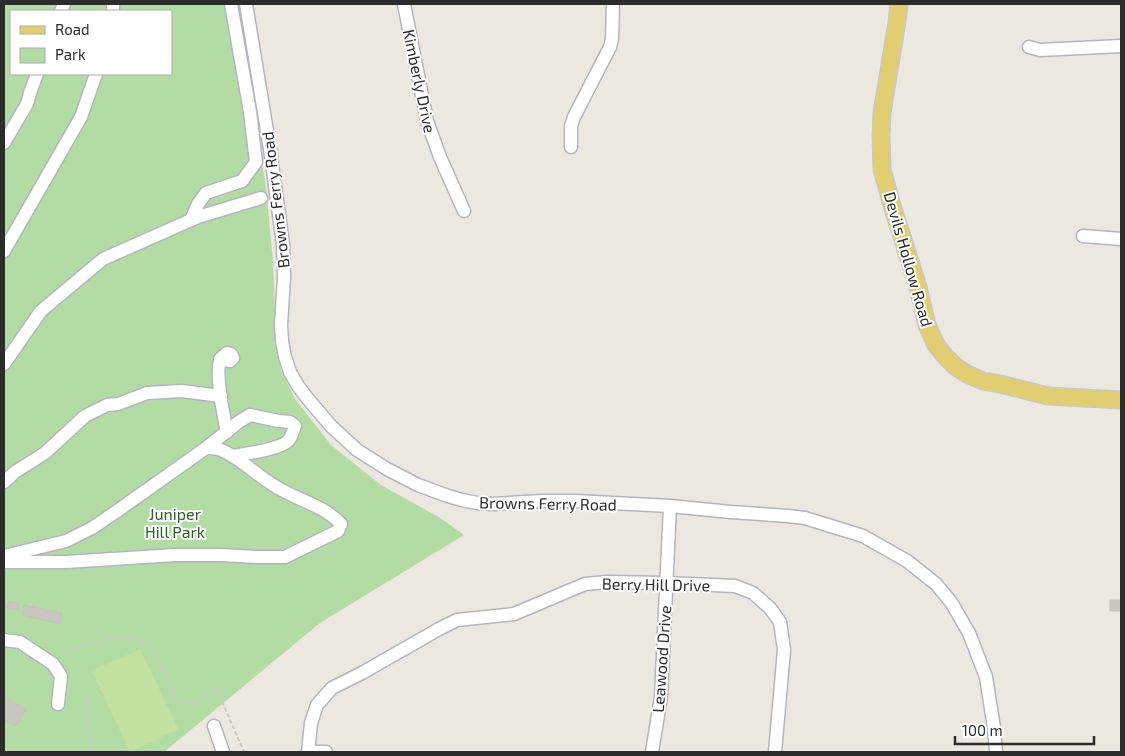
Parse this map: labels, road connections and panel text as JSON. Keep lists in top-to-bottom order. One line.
{"streets":{"main road":["Devils Hollow Road"],"street":["Kimberly Drive","Browns Ferry Road","Berry Hill Drive","Leawood Drive"]},"crossings":[["Browns Ferry Road","Leawood Drive"],["Berry Hill Drive","Leawood Drive"]],"parks":["Juniper Hill Park"],"legend":["Road","Park"],"scale_bar":"100 m"}
